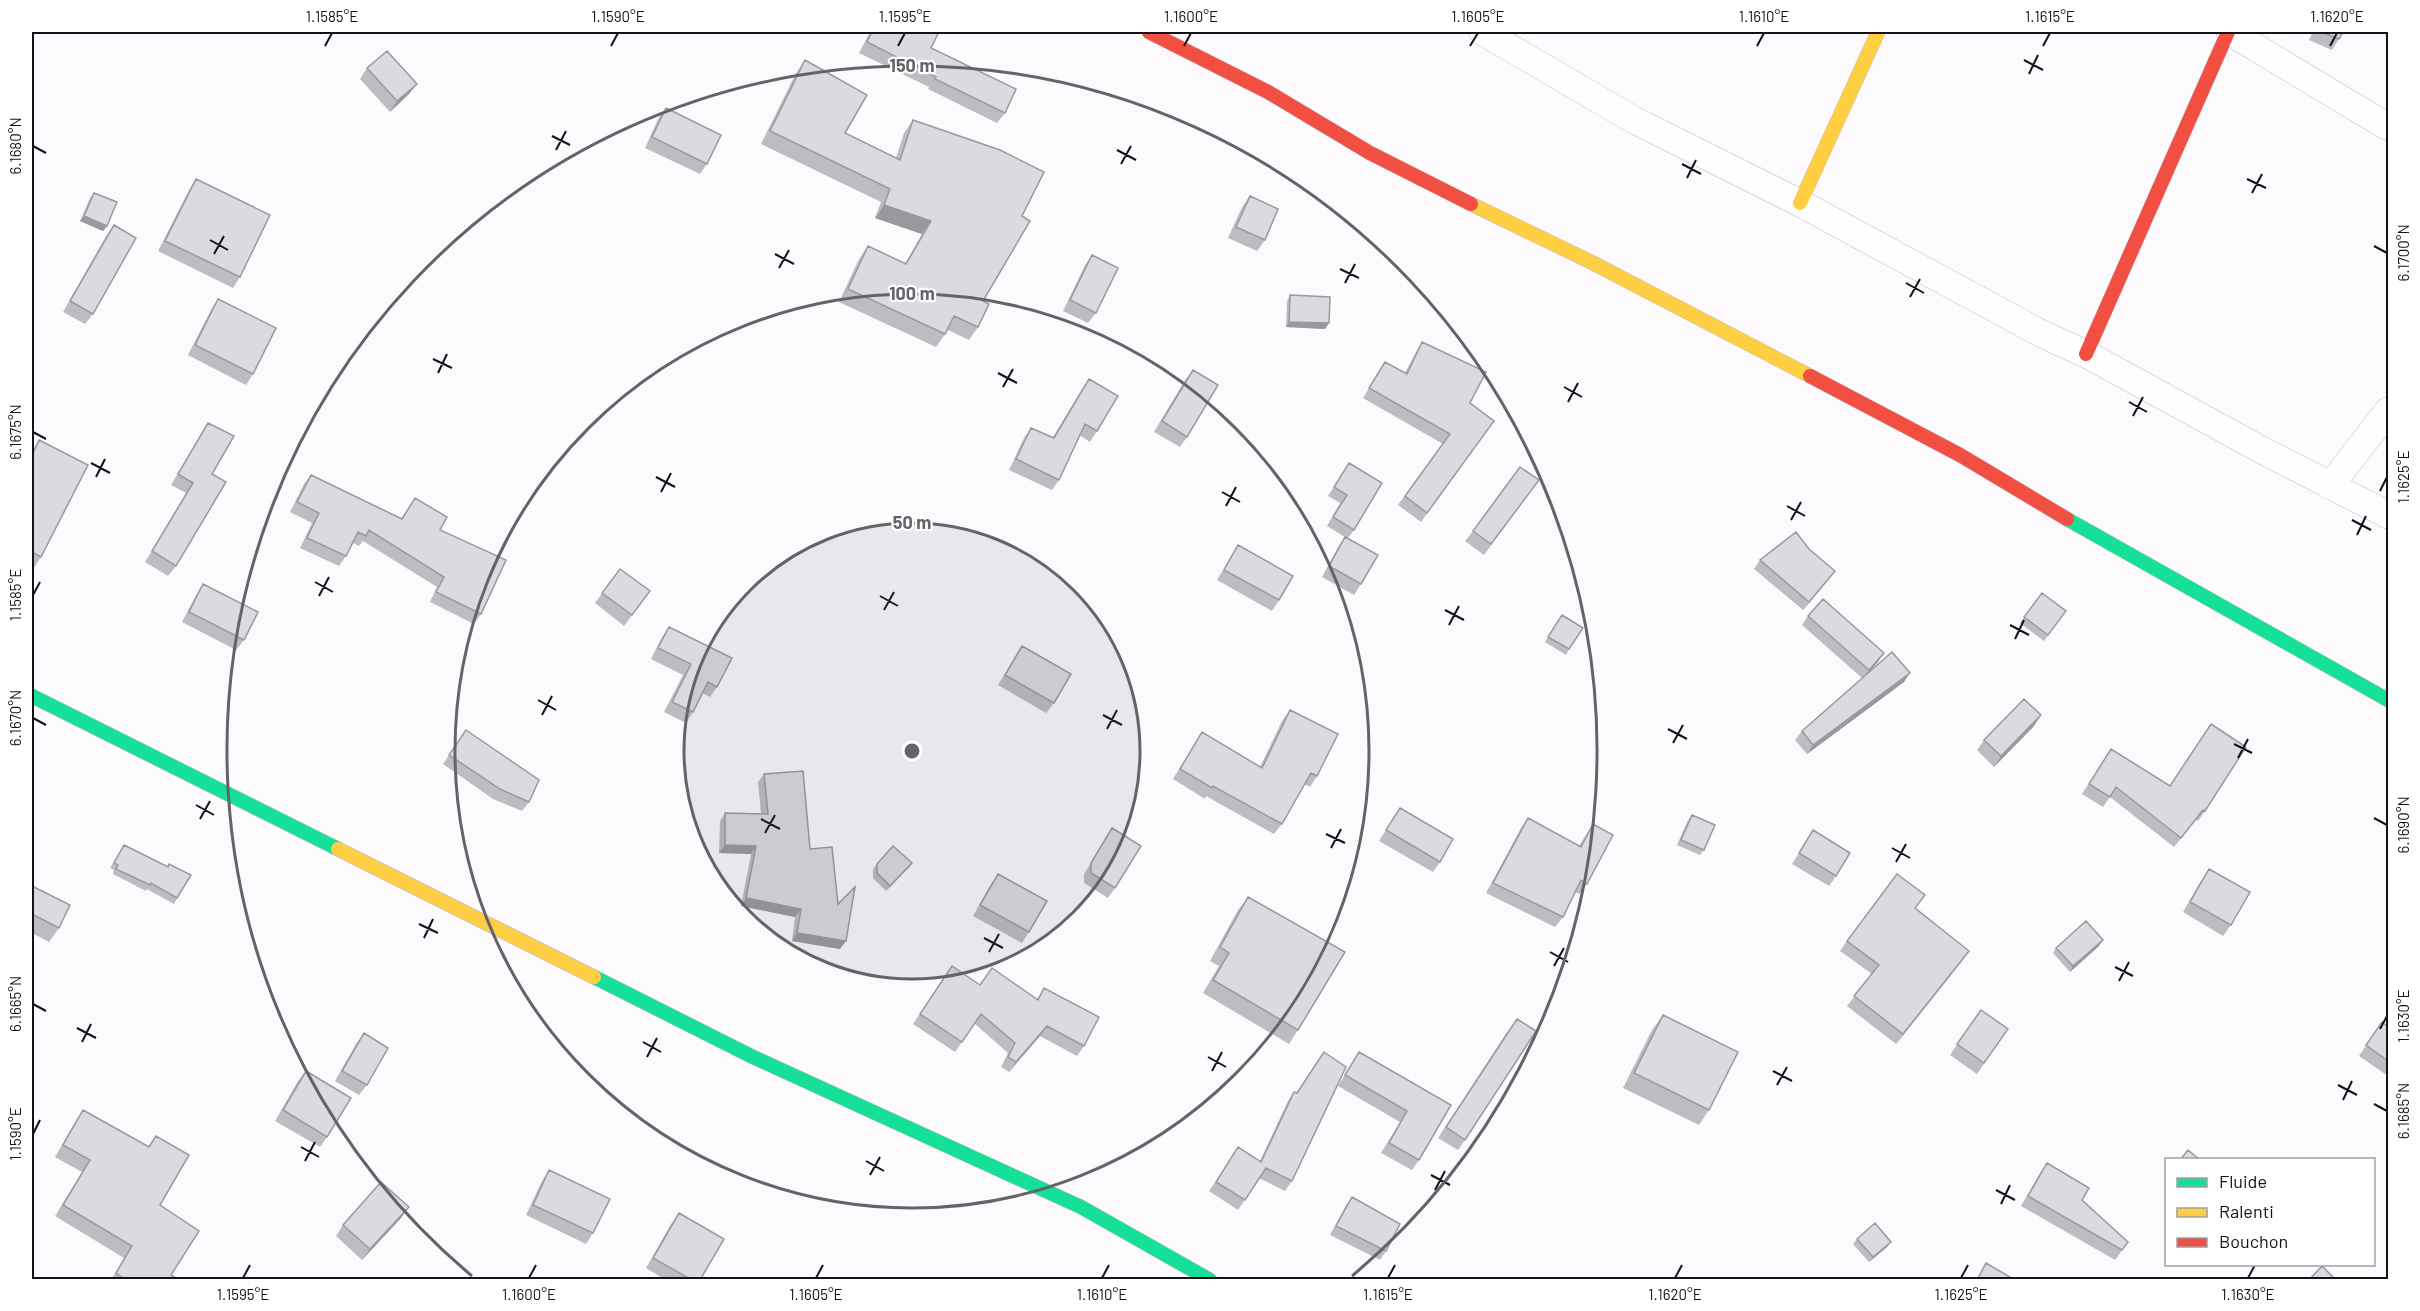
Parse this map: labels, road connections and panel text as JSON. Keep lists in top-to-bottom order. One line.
{"legend":["Fluide","Ralenti","Bouchon"],"coordinates":["1.1585°E","1.1590°E","1.1595°E","1.1600°E","1.1605°E","1.1610°E","1.1615°E","1.1620°E","6.1680°N","6.1700°N","6.1675°N","1.1625°E","6.1670°N","6.1690°N","6.1665°N","1.1630°E","6.1685°N"],"rings":["150 m","100 m","50 m"]}
